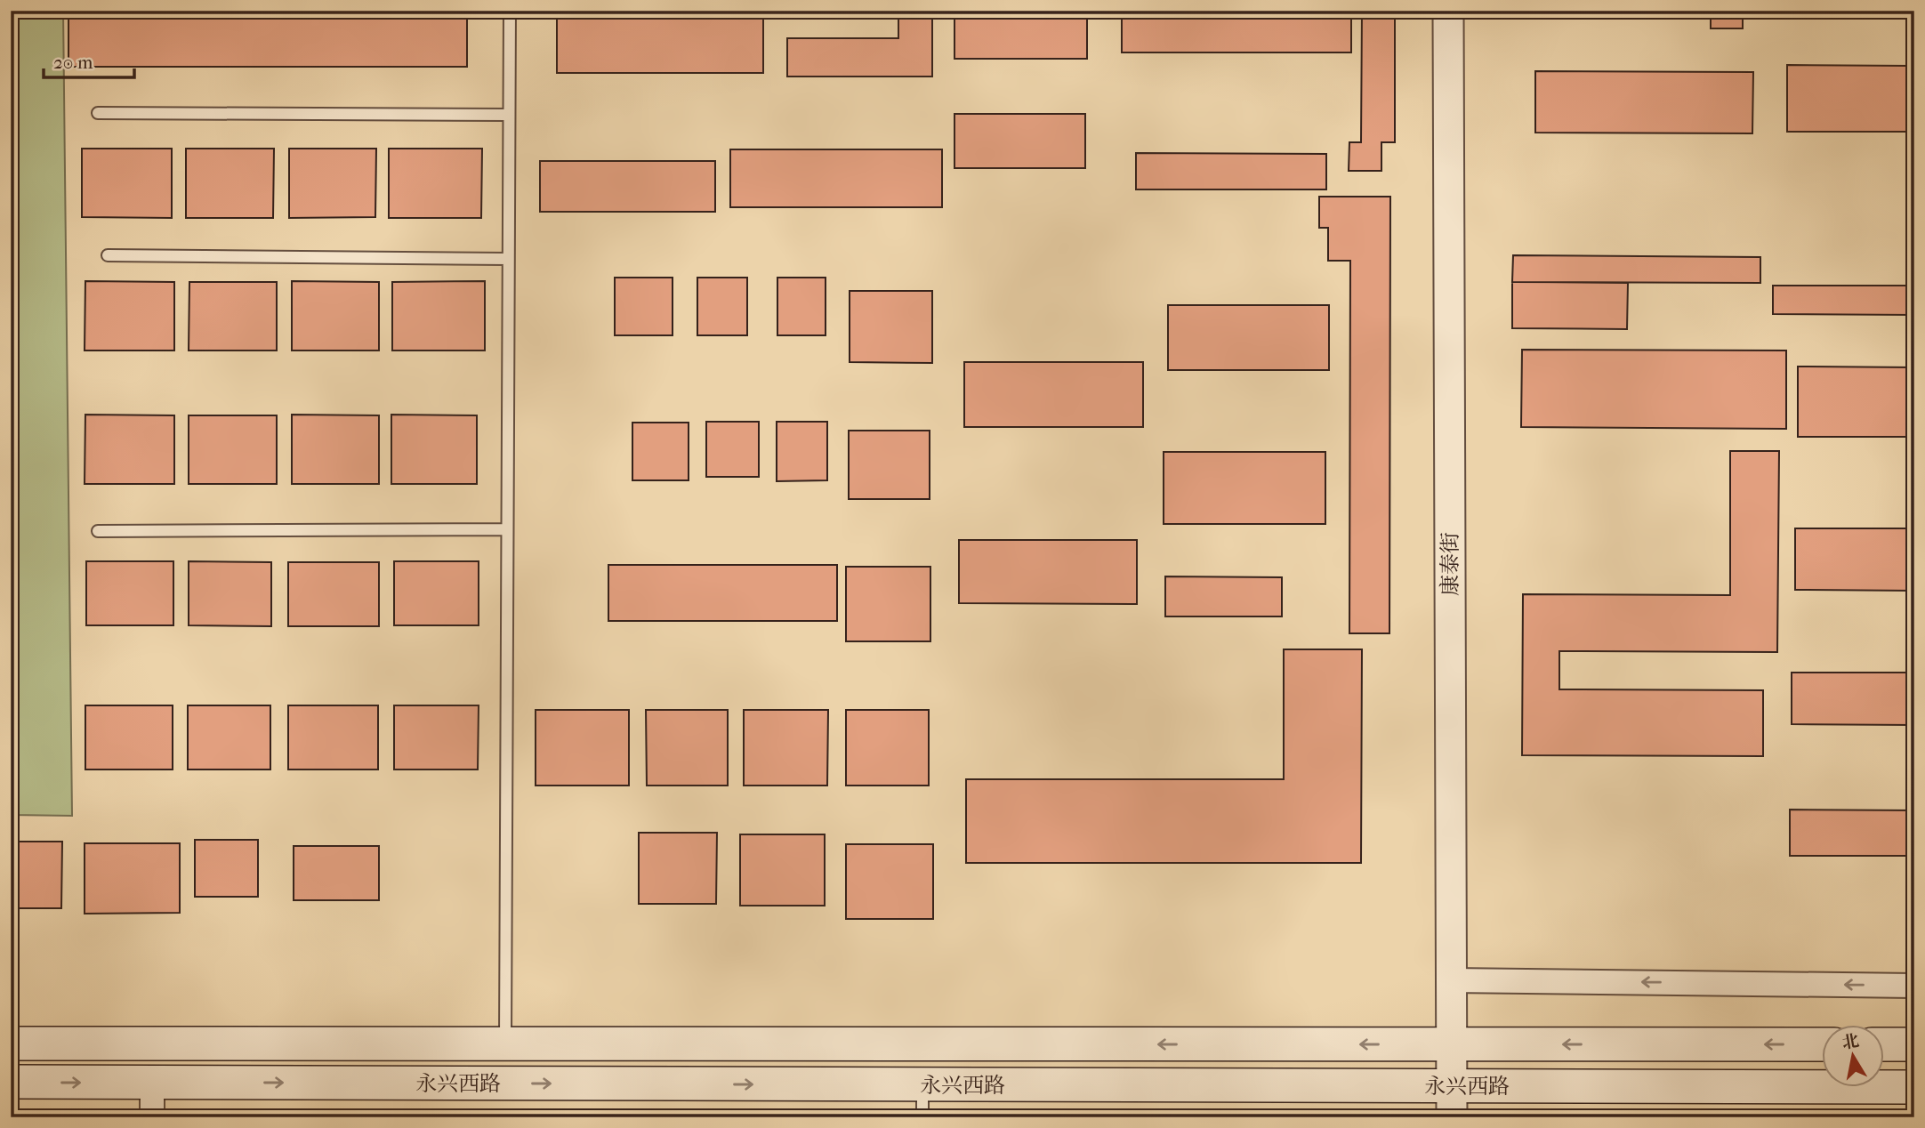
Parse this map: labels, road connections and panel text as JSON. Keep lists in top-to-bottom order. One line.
{"streets":{"main road":["永兴西路"],"street":["康泰街"]},"crossings":[["康泰街","永兴西路"]],"scale_bar":"20 m","north":"top"}
